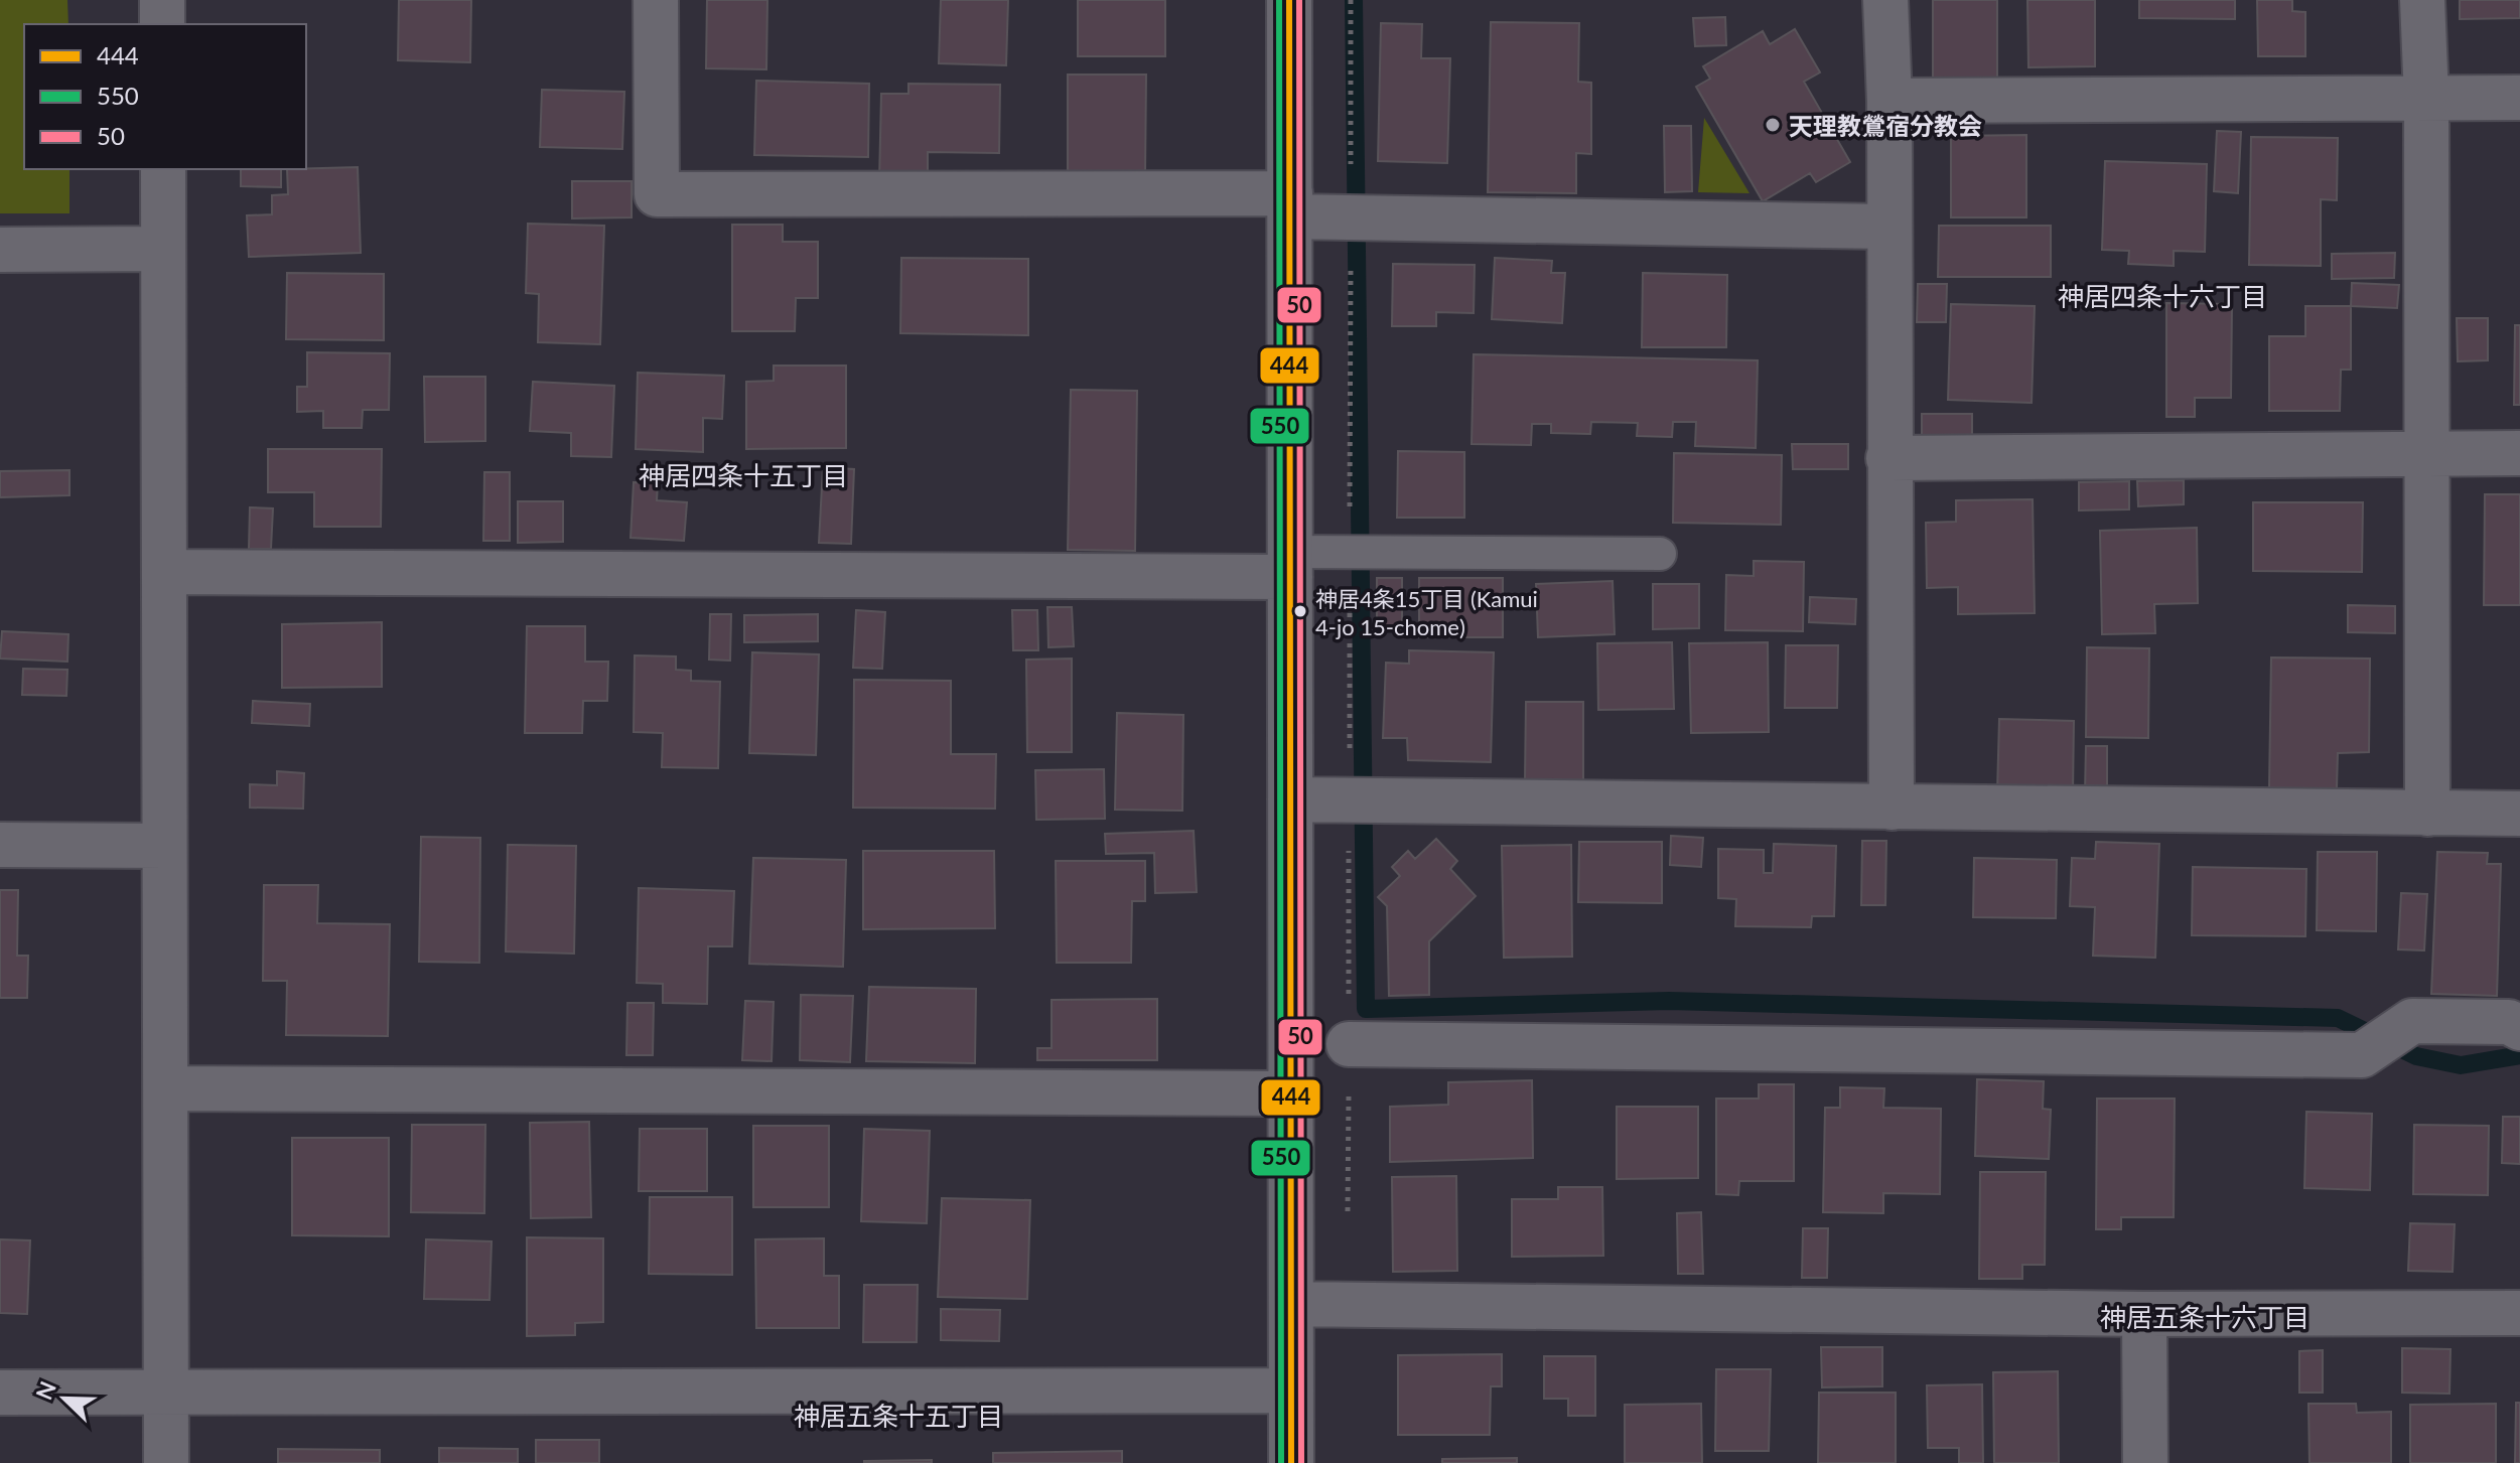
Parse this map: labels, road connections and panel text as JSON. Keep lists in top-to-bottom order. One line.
{"districts":["神居四条十六丁目","神居四条十五丁目","神居五条十六丁目","神居五条十五丁目"],"places":["天理教鶯宿分教会","神居4条15丁目 (Kamui 4-jo 15-chome)"],"lines":["transit line 444","transit line 550","transit line 50"],"legend":["444","550","50"],"north":"top left"}
